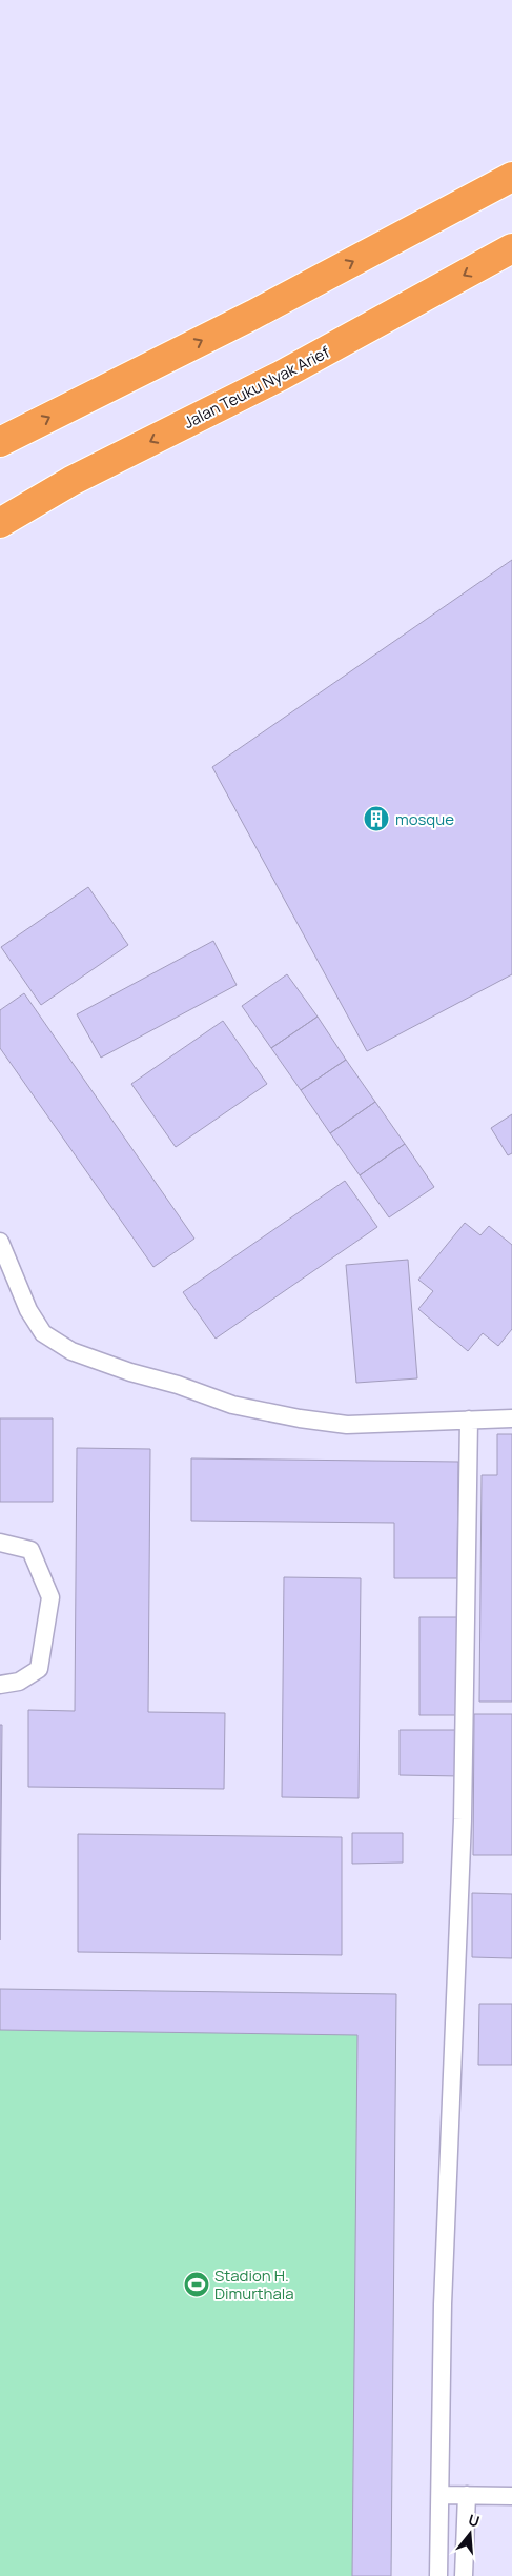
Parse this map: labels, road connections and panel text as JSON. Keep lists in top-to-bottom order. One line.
{"streets":{"highway":["Jalan Teuku Nyak Arief"]},"places":{"building":["mosque"],"sports":["Stadion H. Dimurthala"]},"north":"top"}
